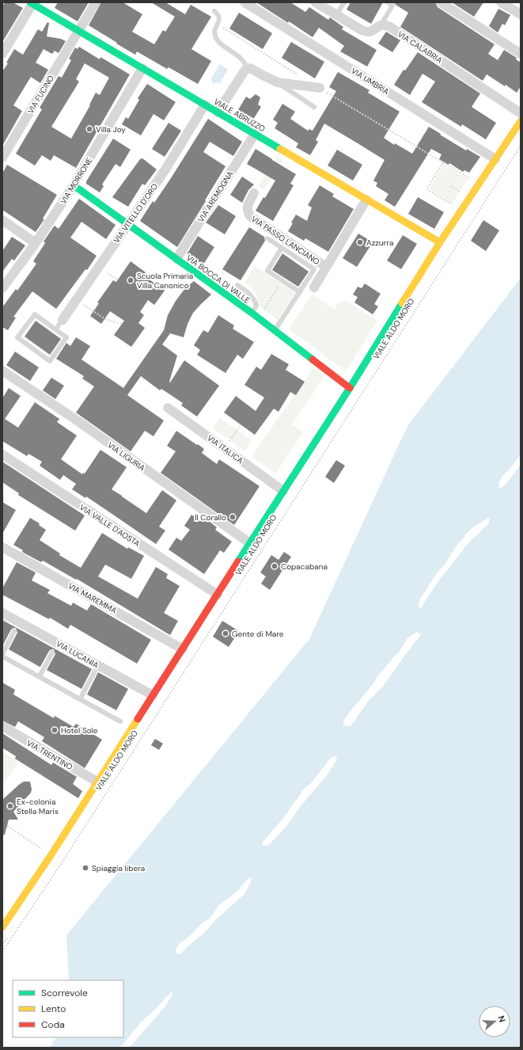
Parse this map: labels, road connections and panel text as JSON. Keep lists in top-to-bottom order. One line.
{"streets":{"street":["VIA CALABRIA","VIA UMBRIA","VIA FUCINO","VIALE ABRUZZO","VIA MORRONE","VIA AREMOGNA","VIA VITELLO D'ORO","VIA PASSO LANCIANO","VIA BOCCA DI VALLE","VIALE ALDO MORO","VIA ITALICA","VIA LIGURIA","VIA VALLE D'AOSTA","VIA MAREMMA","VIA LUCANIA","VIA TRENTINO"]},"crossings":[["VIA UMBRIA","VIALE ALDO MORO"],["VIA FUCINO","VIALE ABRUZZO"],["VIALE ABRUZZO","VIA MORRONE"],["VIALE ABRUZZO","VIA AREMOGNA"],["VIALE ABRUZZO","VIA VITELLO D'ORO"],["VIALE ABRUZZO","VIA PASSO LANCIANO"],["VIALE ABRUZZO","VIALE ALDO MORO"],["VIA MORRONE","VIA BOCCA DI VALLE"],["VIA AREMOGNA","VIA BOCCA DI VALLE"],["VIA VITELLO D'ORO","VIA BOCCA DI VALLE"],["VIA BOCCA DI VALLE","VIALE ALDO MORO"],["VIALE ALDO MORO","VIA ITALICA"],["VIALE ALDO MORO","VIA LIGURIA"],["VIALE ALDO MORO","VIA VALLE D'AOSTA"],["VIALE ALDO MORO","VIA MAREMMA"],["VIALE ALDO MORO","VIA LUCANIA"],["VIALE ALDO MORO","VIA TRENTINO"]],"places":["Villa Joy","Azzurra","Scuola Primaria Villa Canonico","Il Corallo","Copacabana","Gente di Mare","Hotel Sole","Ex-colonia Stella Maris","Spiaggia libera"],"legend":["Scorrevole","Lento","Coda"],"north":"right"}
